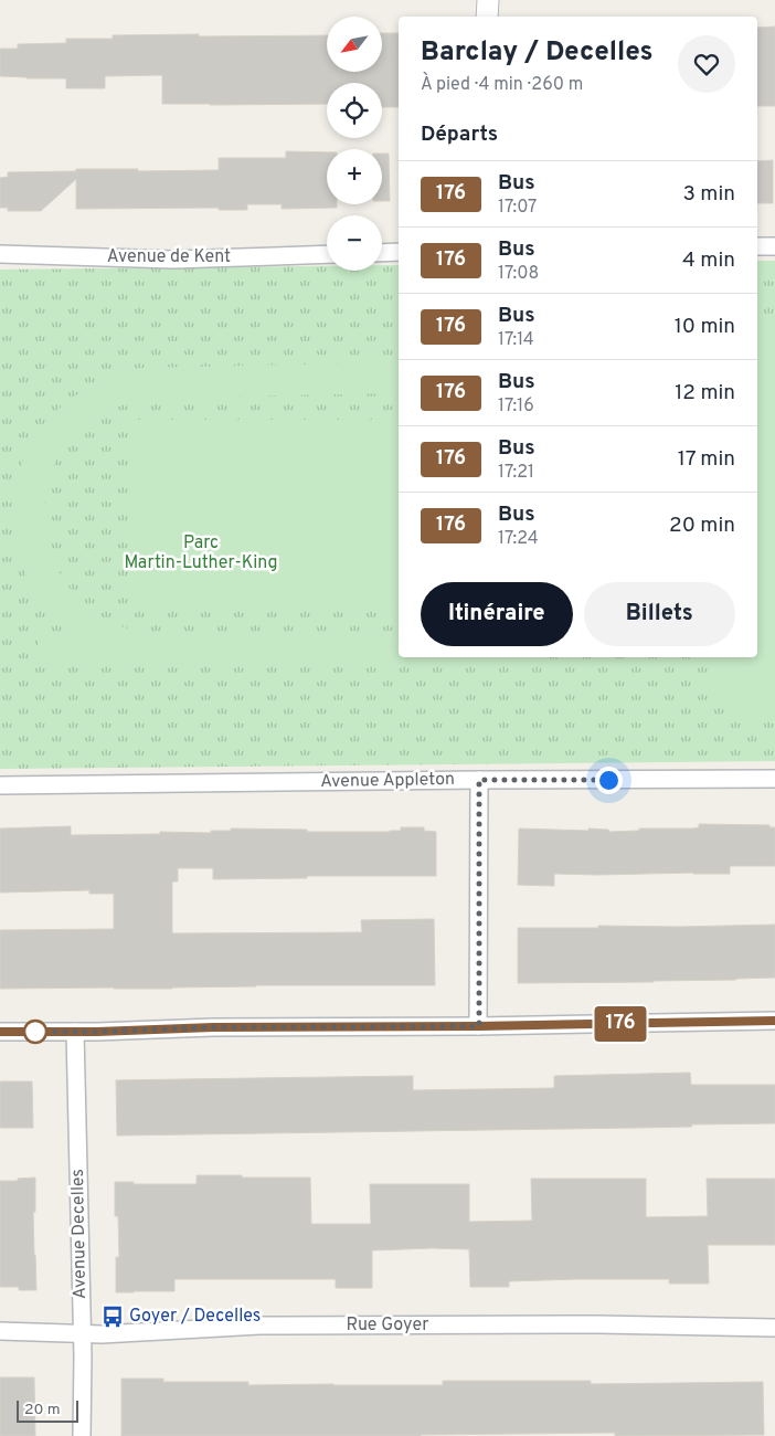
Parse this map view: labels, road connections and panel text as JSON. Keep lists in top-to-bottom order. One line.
{"streets":{"street":["Avenue de Kent","Avenue Appleton","Avenue Decelles","Rue Goyer"]},"crossings":[["Avenue Decelles","Rue Goyer"]],"parks":["Parc Martin-Luther-King"],"places":{"bus stop":["Goyer / Decelles"]},"lines":["bus line 176"],"scale_bar":"20 m","north":"bottom left","page":{"on_map":"176","map_buttons":["+","−"],"heading":[["Barclay / Decelles","À pied · 4 min · 260 m"],"Départs"],"list":[{"mark":"176","name":"Bus","note":"17:07","value":"3 min"},{"mark":"176","name":"Bus","note":"17:08","value":"4 min"},{"mark":"176","name":"Bus","note":"17:14","value":"10 min"},{"mark":"176","name":"Bus","note":"17:16","value":"12 min"},{"mark":"176","name":"Bus","note":"17:21","value":"17 min"},{"mark":"176","name":"Bus","note":"17:24","value":"20 min"}],"buttons":["Itinéraire","Billets"],"scale":"20 m"}}
